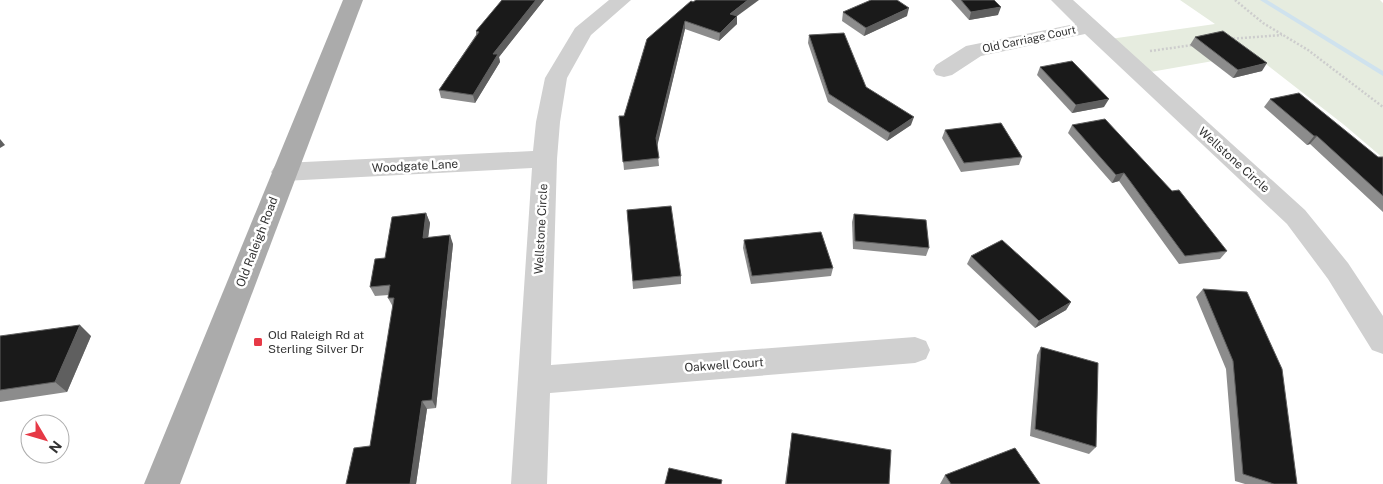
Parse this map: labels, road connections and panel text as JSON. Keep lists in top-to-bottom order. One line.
{"streets":{"main road":["Old Raleigh Road"],"street":["Old Carriage Court","Wellstone Circle","Woodgate Lane","Oakwell Court"]},"crossings":[["Old Carriage Court","Wellstone Circle"],["Wellstone Circle","Woodgate Lane"],["Wellstone Circle","Oakwell Court"],["Woodgate Lane","Old Raleigh Road"]],"places":{"transit":["Old Raleigh Rd at Sterling Silver Dr"]},"north":"bottom right"}
